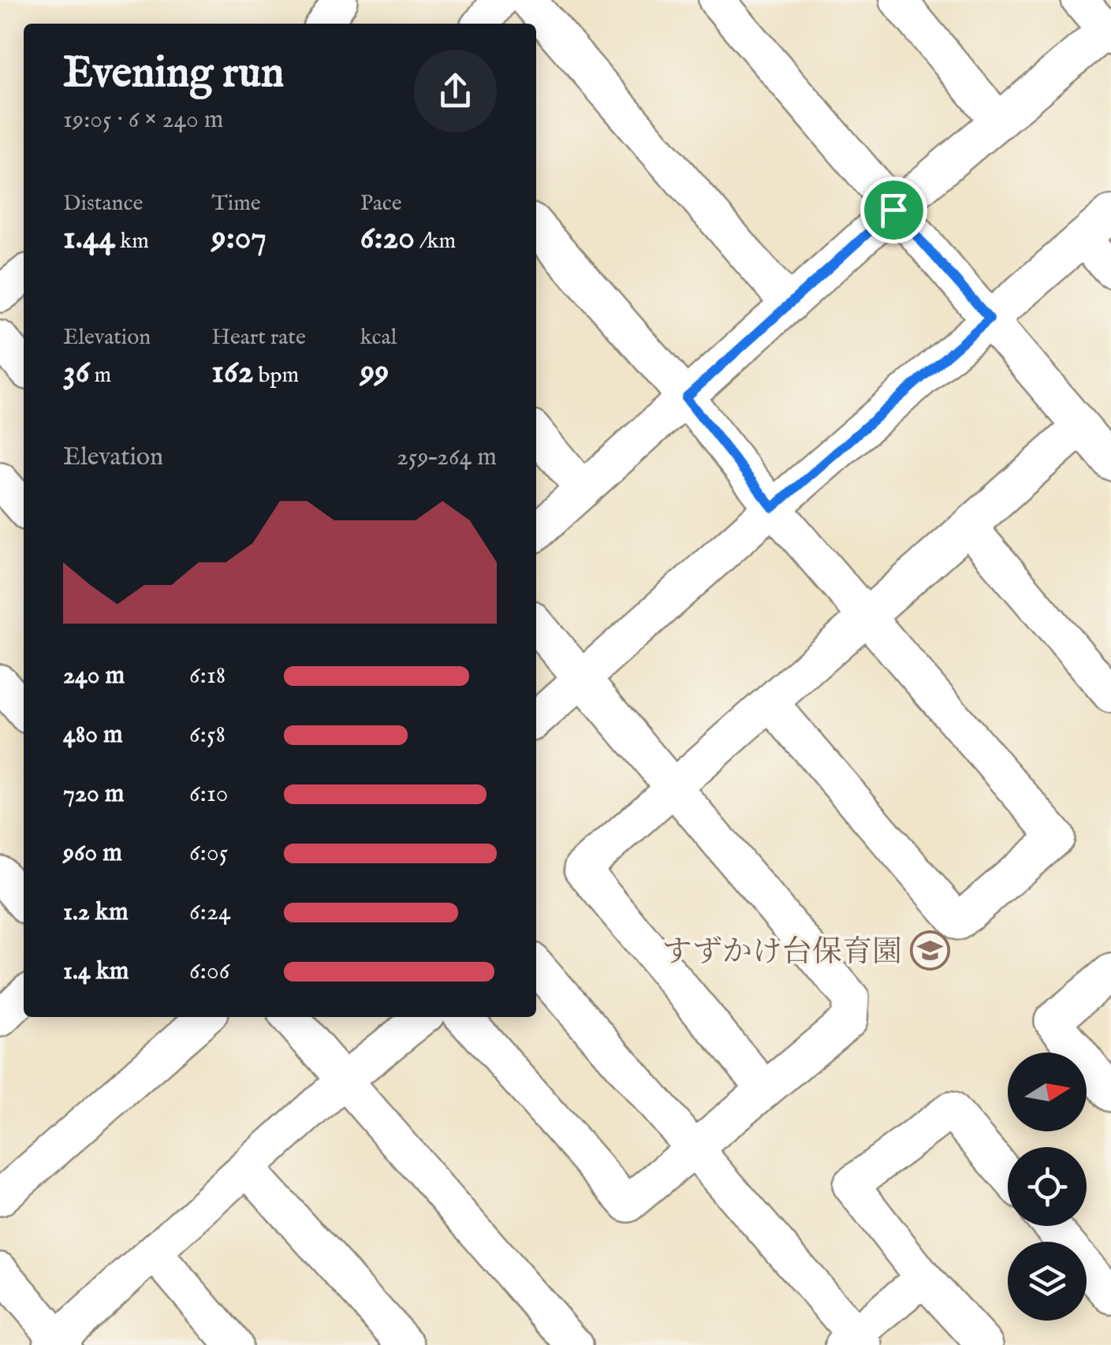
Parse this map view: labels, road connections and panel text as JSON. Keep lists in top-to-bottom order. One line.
{"places":{"school or university":["すずかけ台保育園"]},"north":"right","page":{"heading":["Evening run","19:05 · 6 × 240 m"],"stats":[["Distance","1.44 km"],["Time","9:07"],["Pace","6:20 /km"],["Elevation","36 m"],["Heart rate","162 bpm"],["kcal","99"]],"chart":["Elevation","259–264 m"],"list":[{"name":"240 m","note":"6:18"},{"name":"480 m","note":"6:58"},{"name":"720 m","note":"6:10"},{"name":"960 m","note":"6:05"},{"name":"1.2 km","note":"6:24"},{"name":"1.4 km","note":"6:06"}]}}
